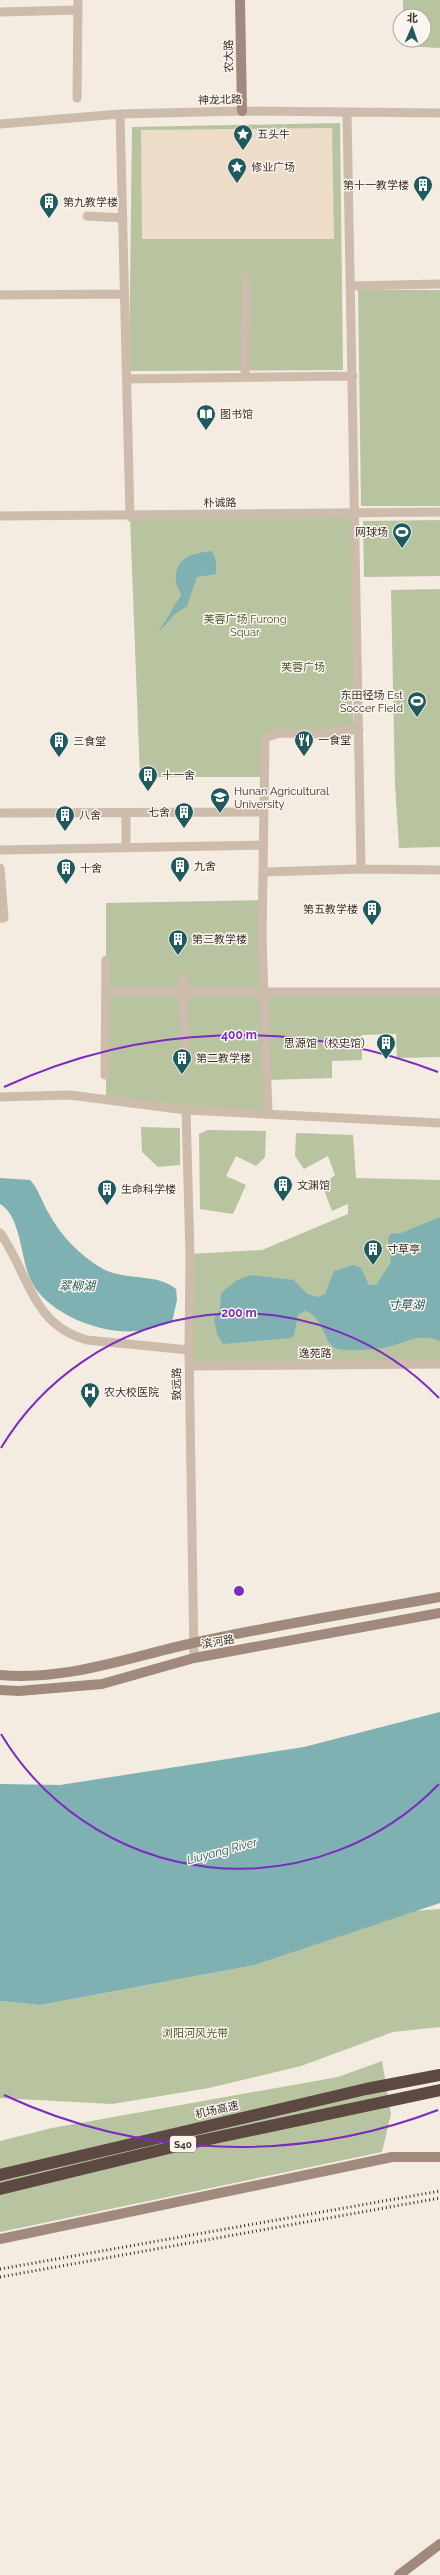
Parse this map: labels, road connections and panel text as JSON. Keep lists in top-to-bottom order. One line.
{"streets":{"highway":["机场高速","S40"],"main road":["农大路","滨河路"],"street":["神龙北路","朴诚路","逸苑路","致远路"]},"crossings":[["农大路","神龙北路"],["逸苑路","致远路"],["致远路","滨河路"]],"water":["翠柳湖","寸草湖","Liuyang River"],"parks":["芙蓉广场 Furong Squar","芙蓉广场","浏阳河风光带"],"places":{"place":["五头牛","修业广场"],"building":["第十一教学楼","第九教学楼","三食堂","十一舍","七舍","八舍","九舍","十舍","第五教学楼","第三教学楼","思源馆（校史馆）","第二教学楼","文渊馆","生命科学楼","寸草亭"],"library":["图书馆"],"sports":["网球场","东田径场 Est Soccer Field"],"restaurant":["一食堂"],"school or university":["Hunan Agricultural University"],"hospital":["农大校医院"]},"north":"top","rings":["400 m","200 m"]}
